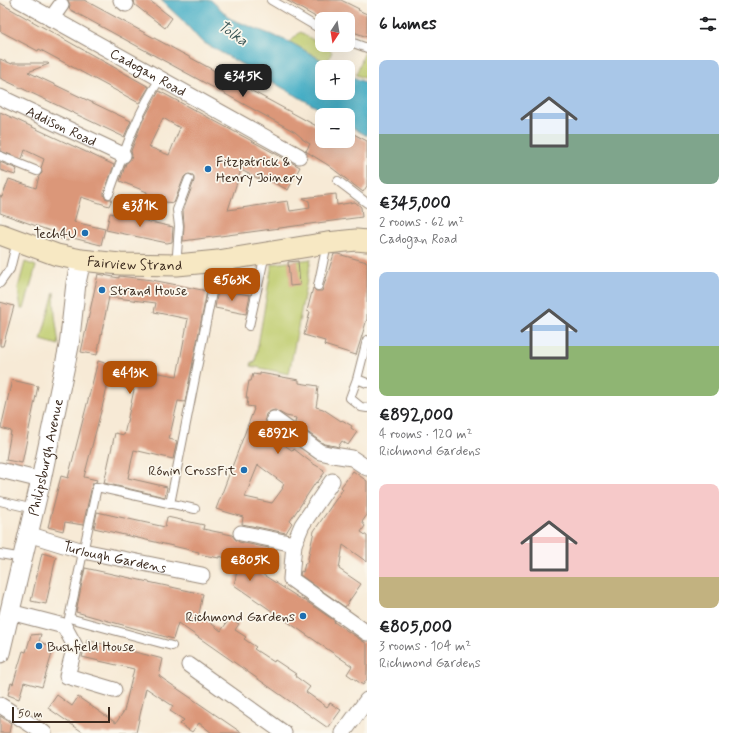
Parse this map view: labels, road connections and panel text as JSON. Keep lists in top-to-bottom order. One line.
{"streets":{"main road":["Fairview Strand"],"street":["Cadogan Road","Addison Road","Philipsburgh Avenue","Turlough Gardens"]},"crossings":[["Fairview Strand","Philipsburgh Avenue"],["Philipsburgh Avenue","Turlough Gardens"]],"water":["Tolka"],"places":["Fitzpatrick & Henry Joinery","Tech4U","Strand House","Rónin CrossFit","Richmond Gardens","Bushfield House"],"scale_bar":"50 m","north":"bottom","page":{"heading":"6 homes","map_buttons":["+","−"],"list":[{"name":"€345,000","note":"2 rooms · 62 m² · Cadogan Road"},{"name":"€892,000","note":"4 rooms · 120 m² · Richmond Gardens"},{"name":"€805,000","note":"3 rooms · 104 m² · Richmond Gardens"}],"price":["€345K","€381K","€563K","€413K","€892K","€805K"],"scale":"50 m"}}
